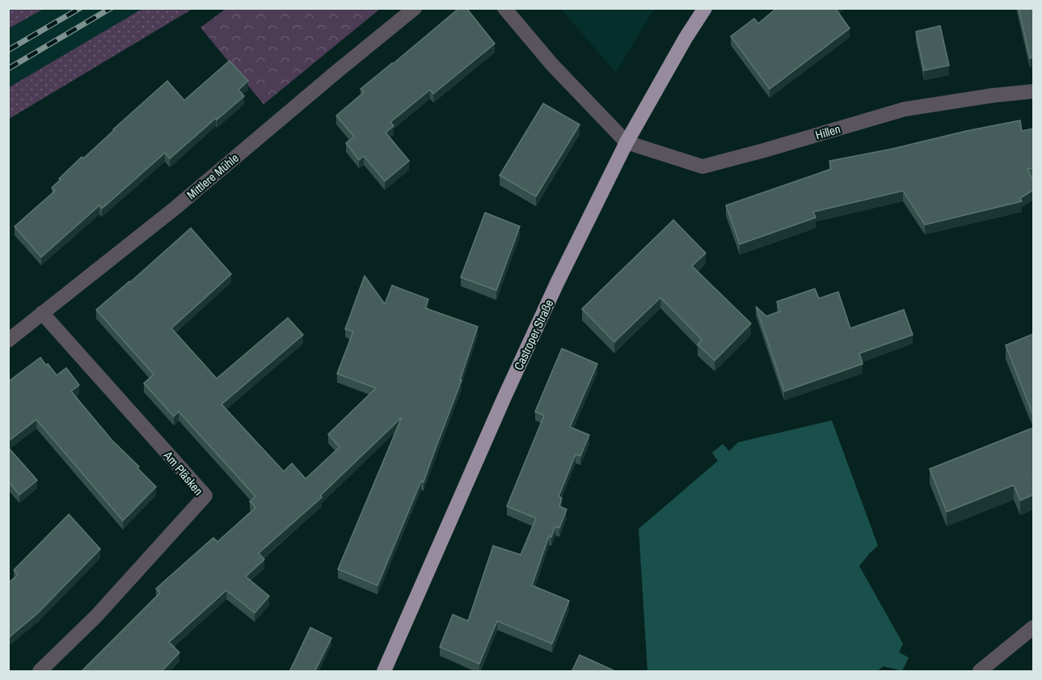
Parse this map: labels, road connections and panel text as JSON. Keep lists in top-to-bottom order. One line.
{"streets":{"main road":["Castroper Straße"],"street":["Hillen","Mittlere Mühle","Am Pläsken"]},"crossings":[["Hillen","Castroper Straße"],["Mittlere Mühle","Am Pläsken"]]}
